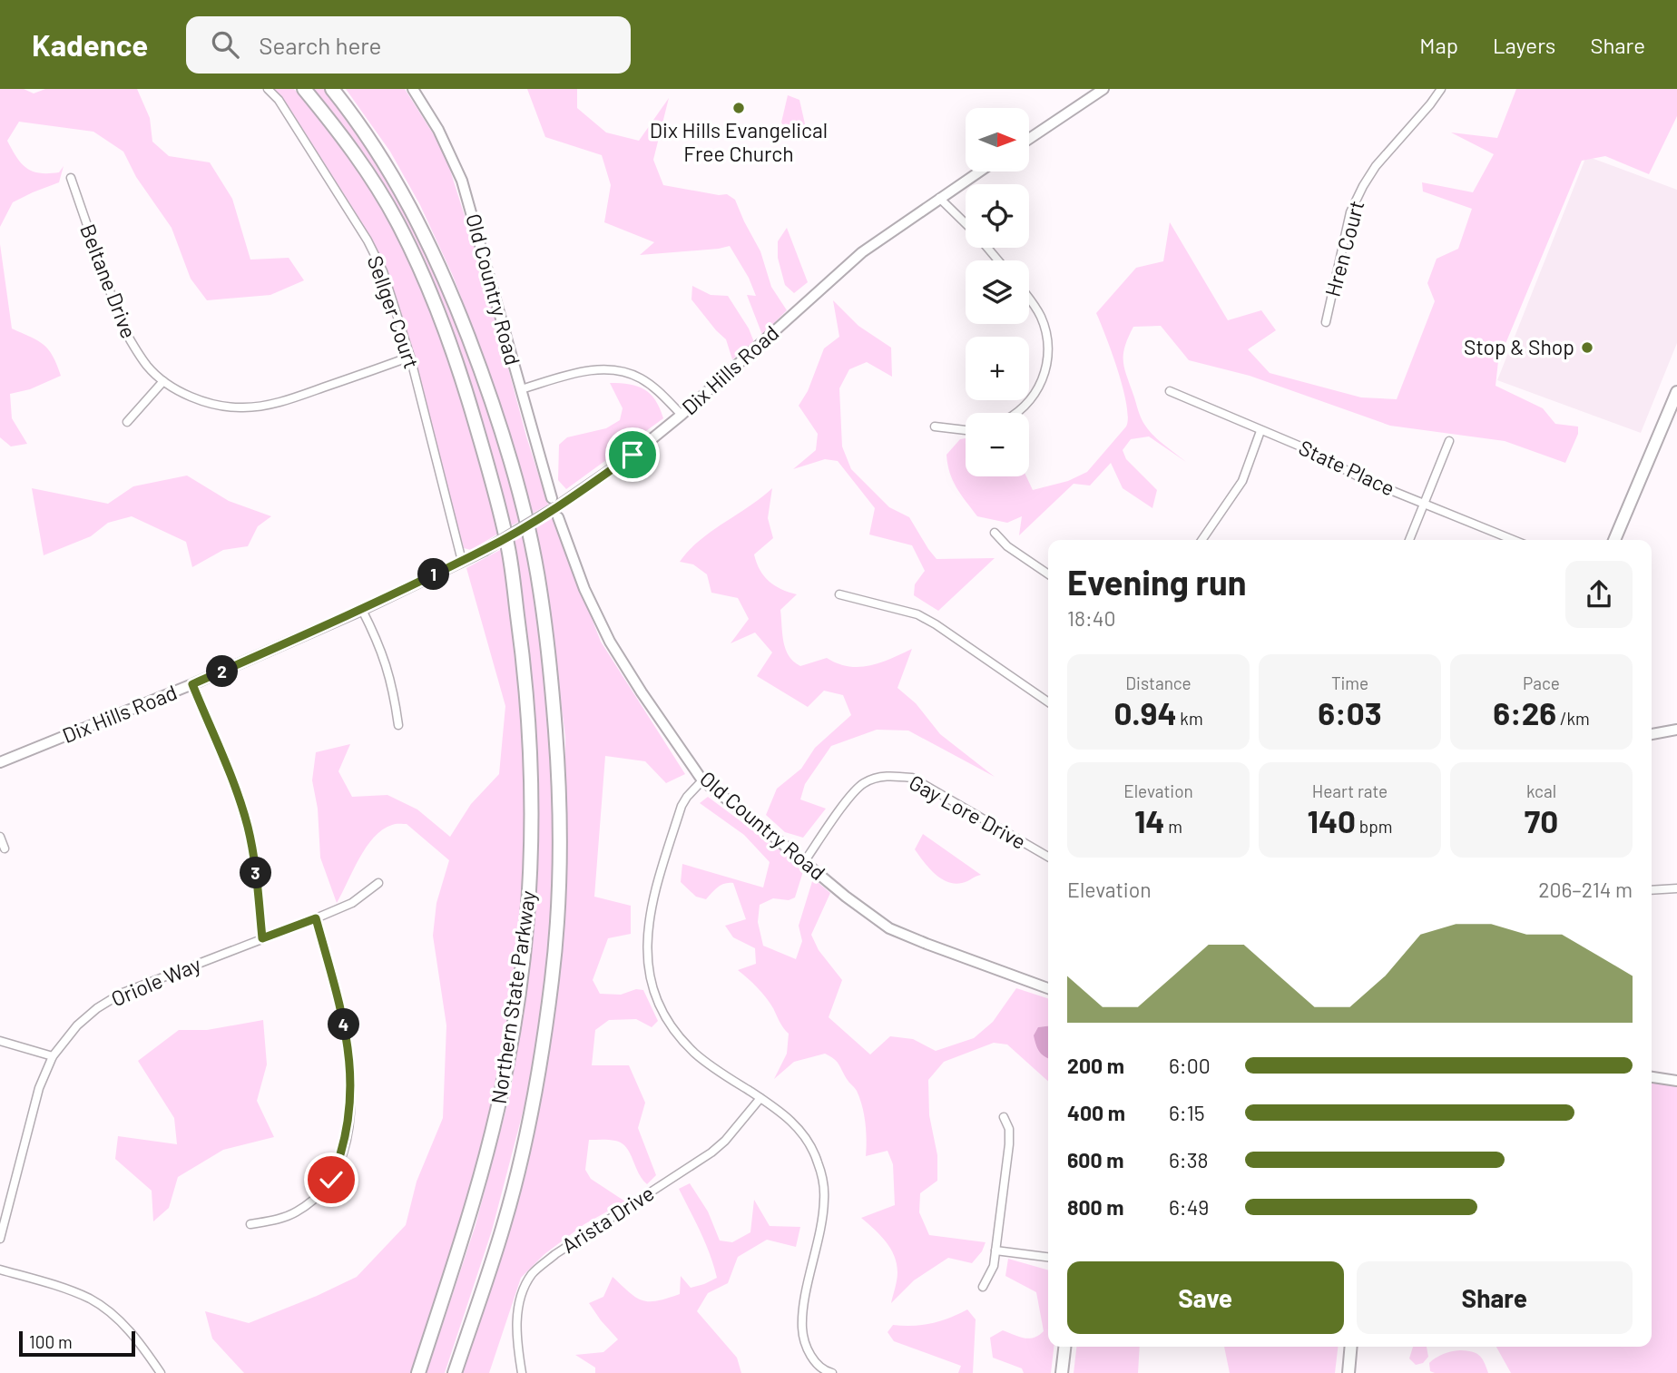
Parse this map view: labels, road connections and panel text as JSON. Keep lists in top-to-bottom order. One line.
{"streets":{"highway":["Northern State Parkway"],"street":["Hren Court","Beltane Drive","Old Country Road","Sellger Court","Dix Hills Road","State Place","Gay Lore Drive","Oriole Way","Arista Drive"]},"crossings":[["Beltane Drive","Sellger Court"],["Old Country Road","Gay Lore Drive"],["Sellger Court","Dix Hills Road"]],"places":["Dix Hills Evangelical Free Church","Stop & Shop"],"scale_bar":"100 m","north":"right","page":{"header":"Kadence","search":"Search here","nav":["Map","Layers","Share"],"map_buttons":["+","−"],"heading":["Evening run","18:40"],"pins":["1","2","3","4"],"stats":[["Distance","0.94 km"],["Time","6:03"],["Pace","6:26 /km"],["Elevation","14 m"],["Heart rate","140 bpm"],["kcal","70"]],"chart":["Elevation","206–214 m"],"list":[{"name":"200 m","note":"6:00"},{"name":"400 m","note":"6:15"},{"name":"600 m","note":"6:38"},{"name":"800 m","note":"6:49"}],"buttons":["Save","Share"],"scale":"100 m"}}
